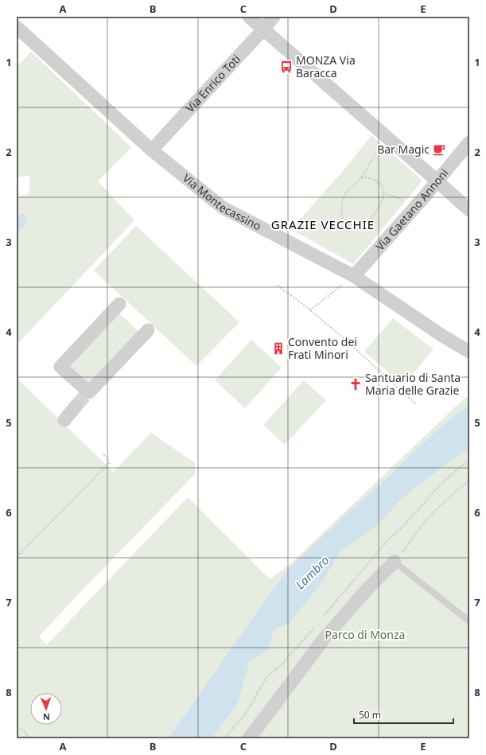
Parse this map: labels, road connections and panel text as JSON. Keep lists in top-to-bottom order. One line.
{"streets":{"street":["Via Enrico Toti","Via Montecassino","Via Gaetano Annoni"]},"crossings":[["Via Enrico Toti","Via Montecassino"],["Via Montecassino","Via Gaetano Annoni"]],"districts":["GRAZIE VECCHIE"],"water":["Lambro"],"parks":["Parco di Monza"],"places":{"bus stop":["MONZA Via Baracca"],"cafe":["Bar Magic"],"building":["Convento dei Frati Minori"],"church":["Santuario di Santa Maria delle Grazie"]},"scale_bar":"50 m","north":"bottom","grid":{"columns":["A","B","C","D","E"],"rows":["1","2","3","4","5","6","7","8"]}}
